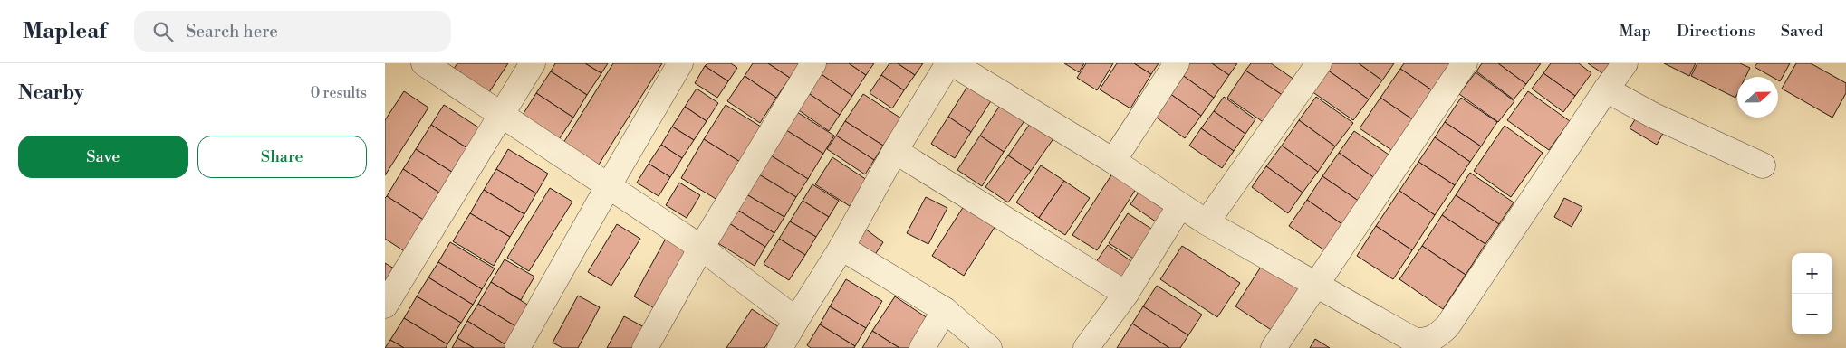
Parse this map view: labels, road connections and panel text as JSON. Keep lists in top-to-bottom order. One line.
{"north":"right","page":{"header":"Mapleaf","search":"Search here","nav":["Map","Directions","Saved"],"heading":["Nearby","0 results"],"buttons":["Save","Share"],"map_buttons":["+","−"]}}
